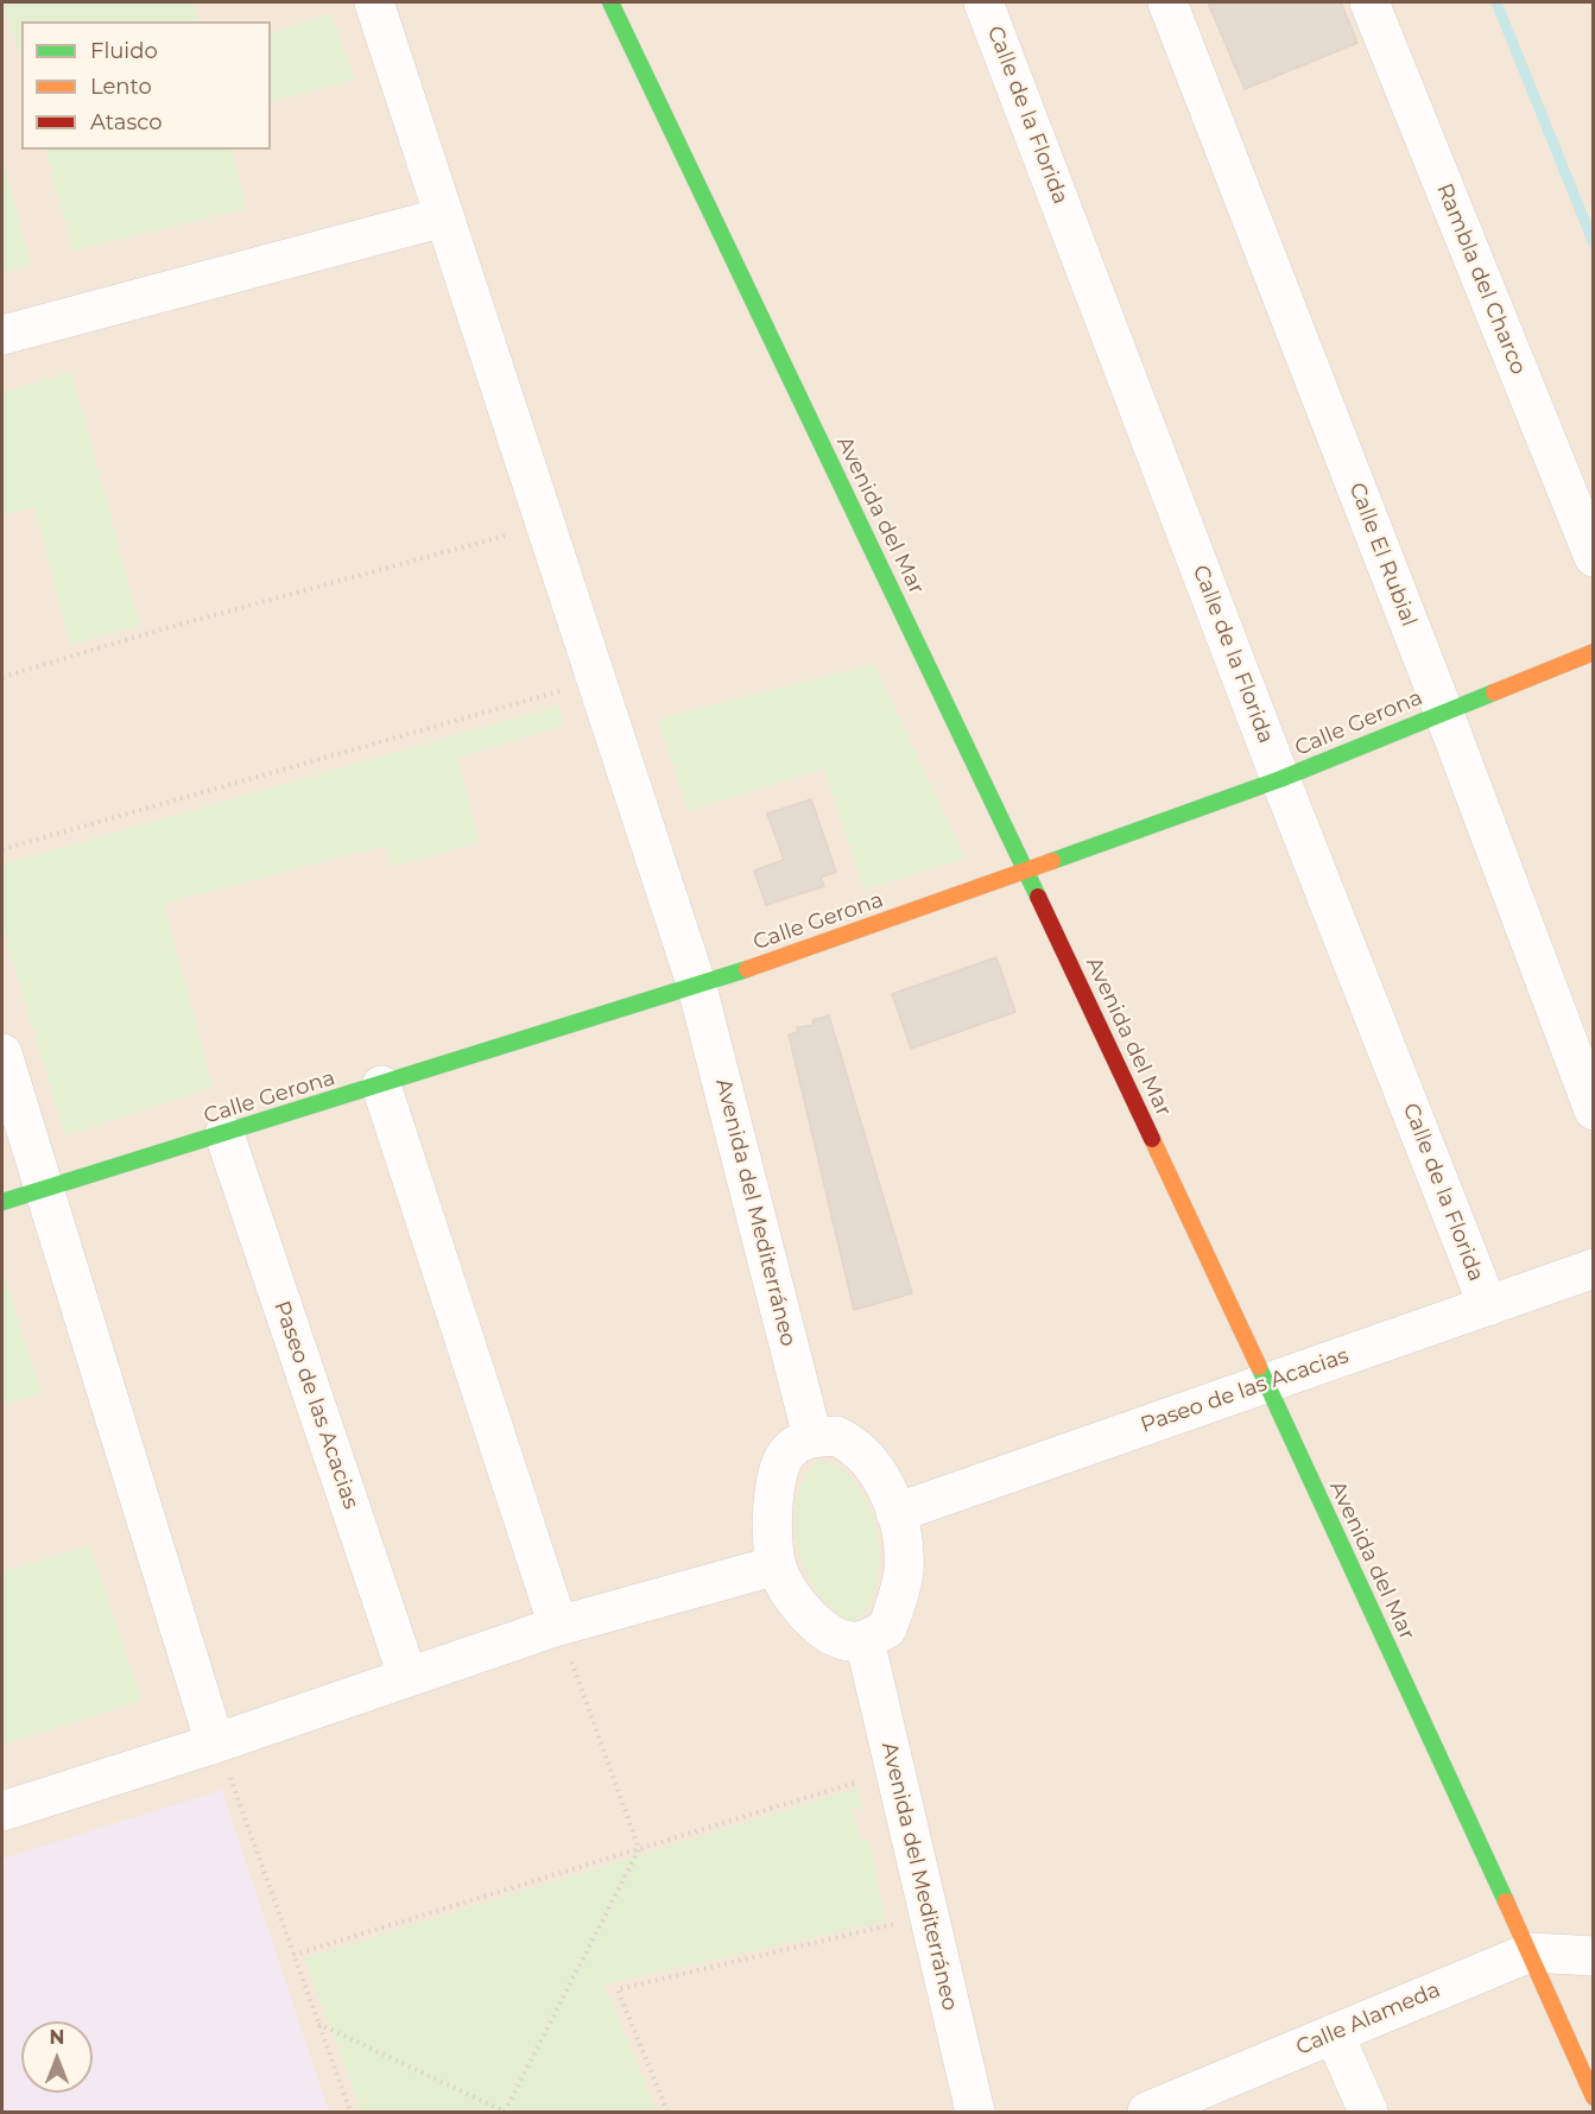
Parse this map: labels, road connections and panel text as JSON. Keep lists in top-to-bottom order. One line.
{"streets":{"street":["Calle de la Florida","Rambla del Charco","Avenida del Mar","Calle El Rubial","Calle Gerona","Avenida del Mediterráneo","Paseo de las Acacias","Calle Alameda"]},"crossings":[["Calle de la Florida","Calle Gerona"],["Calle de la Florida","Paseo de las Acacias"],["Avenida del Mar","Calle Gerona"],["Avenida del Mar","Paseo de las Acacias"],["Avenida del Mar","Calle Alameda"],["Calle El Rubial","Calle Gerona"],["Calle Gerona","Avenida del Mediterráneo"],["Calle Gerona","Paseo de las Acacias"],["Avenida del Mediterráneo","Paseo de las Acacias"]],"legend":["Fluido","Lento","Atasco"],"north":"top"}
